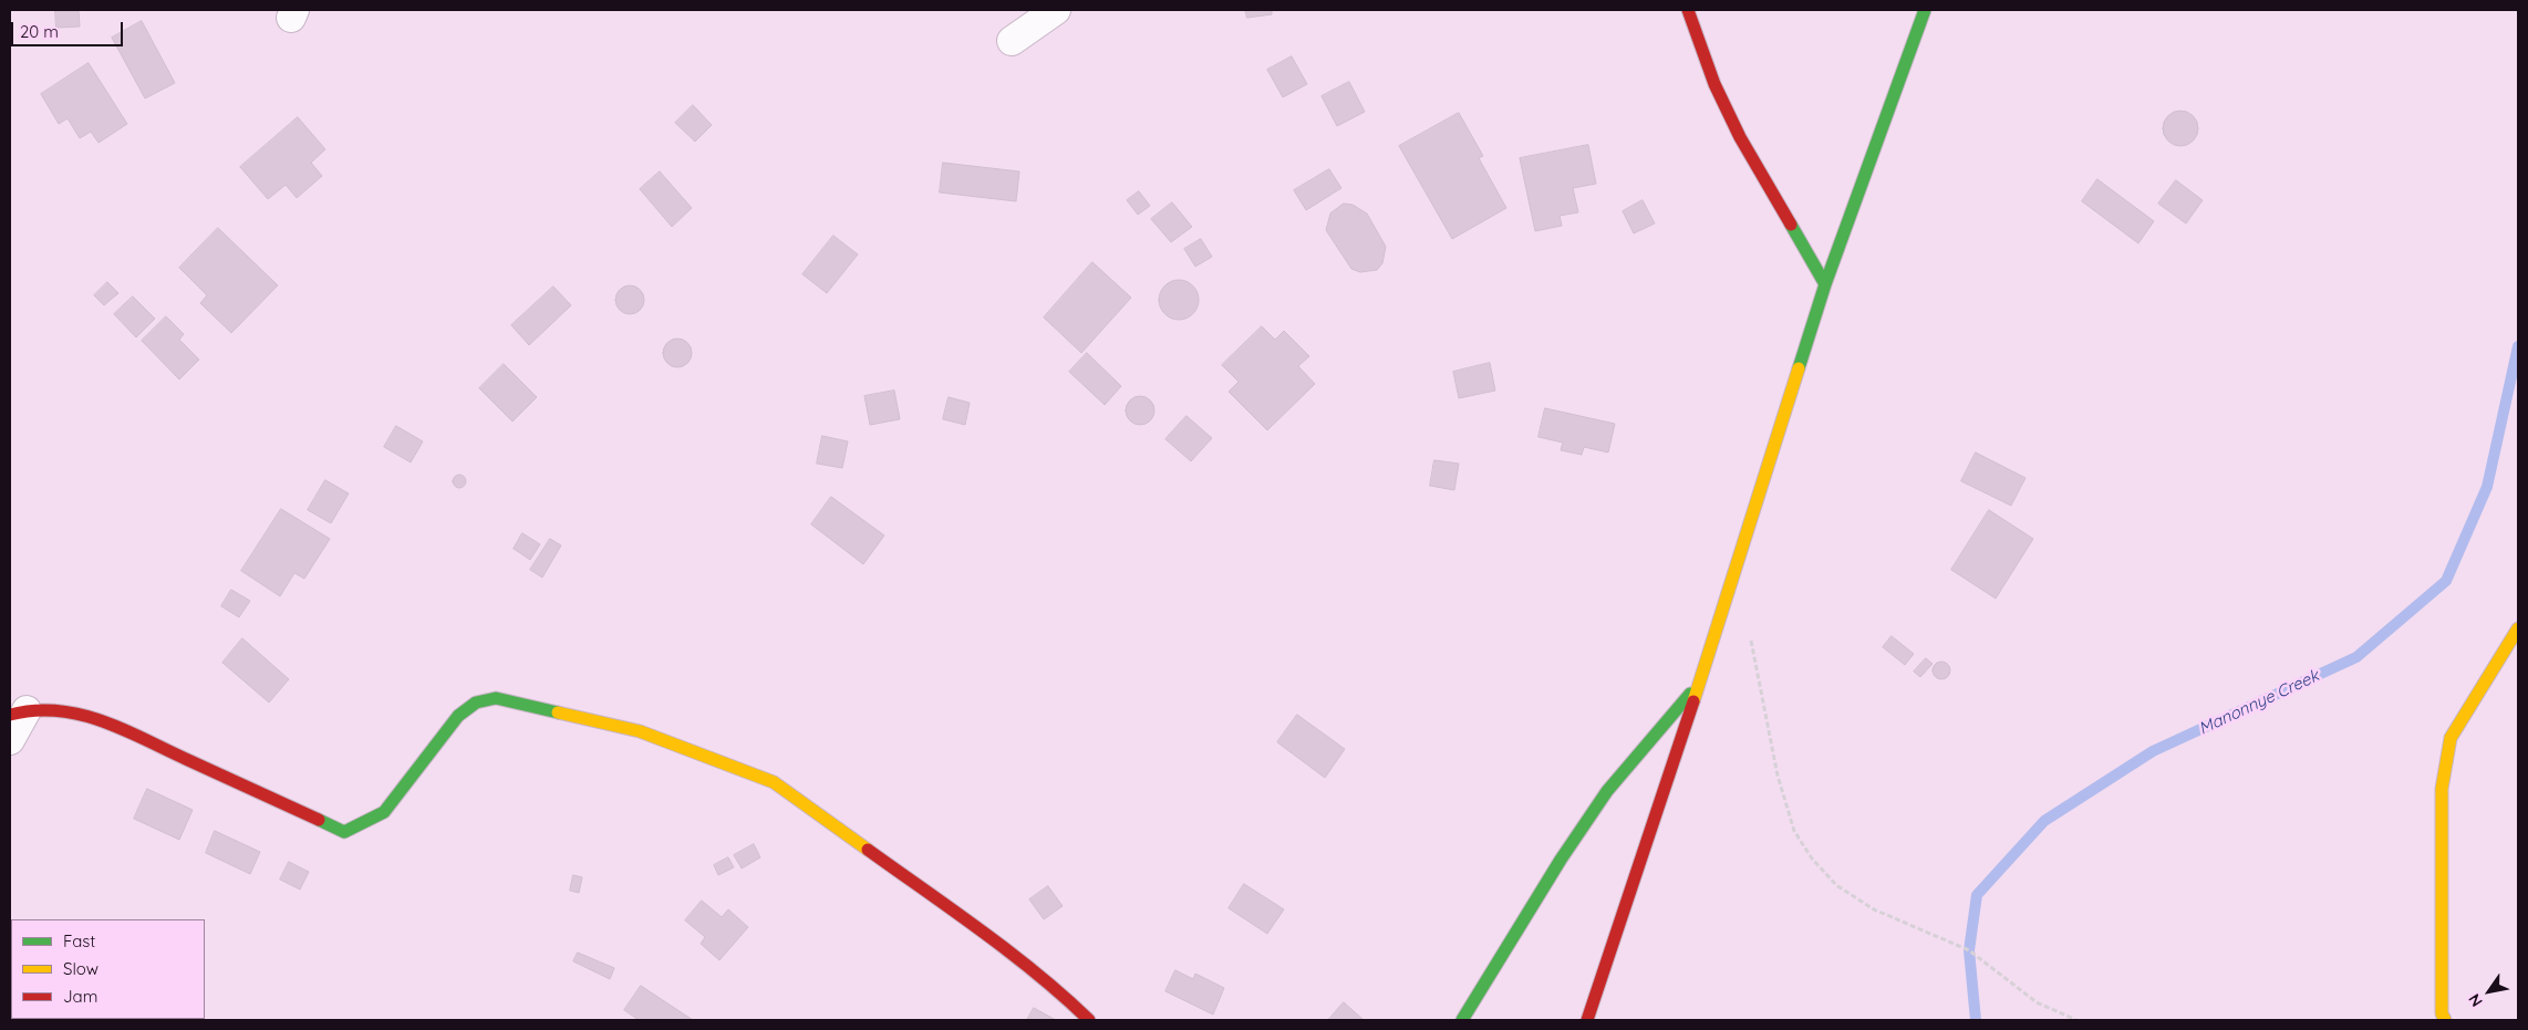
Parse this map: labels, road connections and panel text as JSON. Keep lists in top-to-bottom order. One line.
{"water":["Manonnye Creek"],"legend":["Fast","Slow","Jam"],"scale_bar":"20 m","north":"bottom left"}
